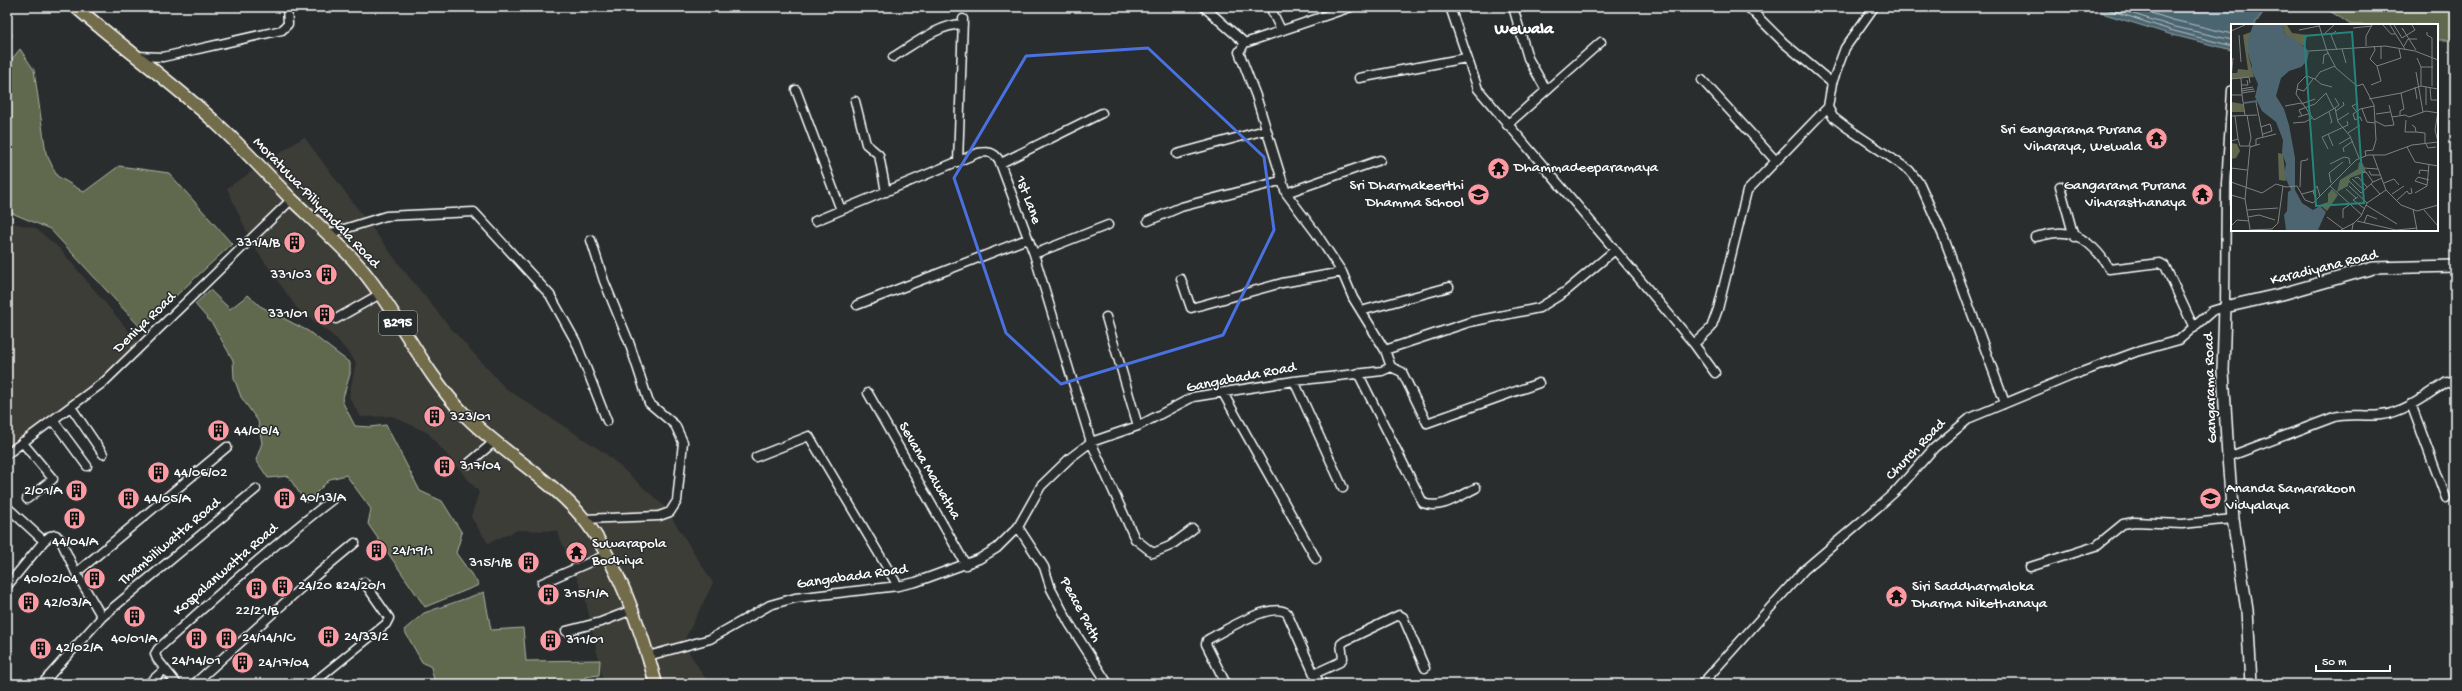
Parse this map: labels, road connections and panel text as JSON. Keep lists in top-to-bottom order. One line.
{"streets":{"main road":["Moratuwa-Piliyandala Road","B295"],"street":["1st Lane","Karadiyana Road","Deniya Road","Gangabada Road","Gangarama Road","Church Road","Sevana Mawatha","Thambiliwatta Road","Kospalanwatta Road","Peace Path"]},"crossings":[["1st Lane","Gangabada Road"],["Moratuwa-Piliyandala Road","Deniya Road"],["Moratuwa-Piliyandala Road","Gangabada Road"],["Karadiyana Road","Gangarama Road"],["Karadiyana Road","Church Road"],["Gangabada Road","Sevana Mawatha"],["Gangabada Road","Peace Path"],["Gangarama Road","Church Road"]],"districts":["Wewala"],"places":{"temple":["Sri Gangarama Purana Viharaya, Wewala","Dhammadeeparamaya","Gangarama Purana Viharasthanaya","Suwarapola Bodhiya","Siri Saddharmaloka Dharma Nikethanaya"],"school or university":["Sri Dharmakeerthi Dhamma School","Ananda Samarakoon Vidyalaya"],"building":["331/4/B","331/03","331/01","323/01","44/08/4","317/04","44/06/02","2/01/A","40/13/A","44/05/A","44/04/A","24/19/1","315/1/B","40/02/04","24/20 &24/20/1","22/21/B","315/1/A","42/03/A","40/01/A","24/33/2","24/14/01","24/14/1/C","311/01","42/02/A","24/17/04"]},"scale_bar":"50 m"}
